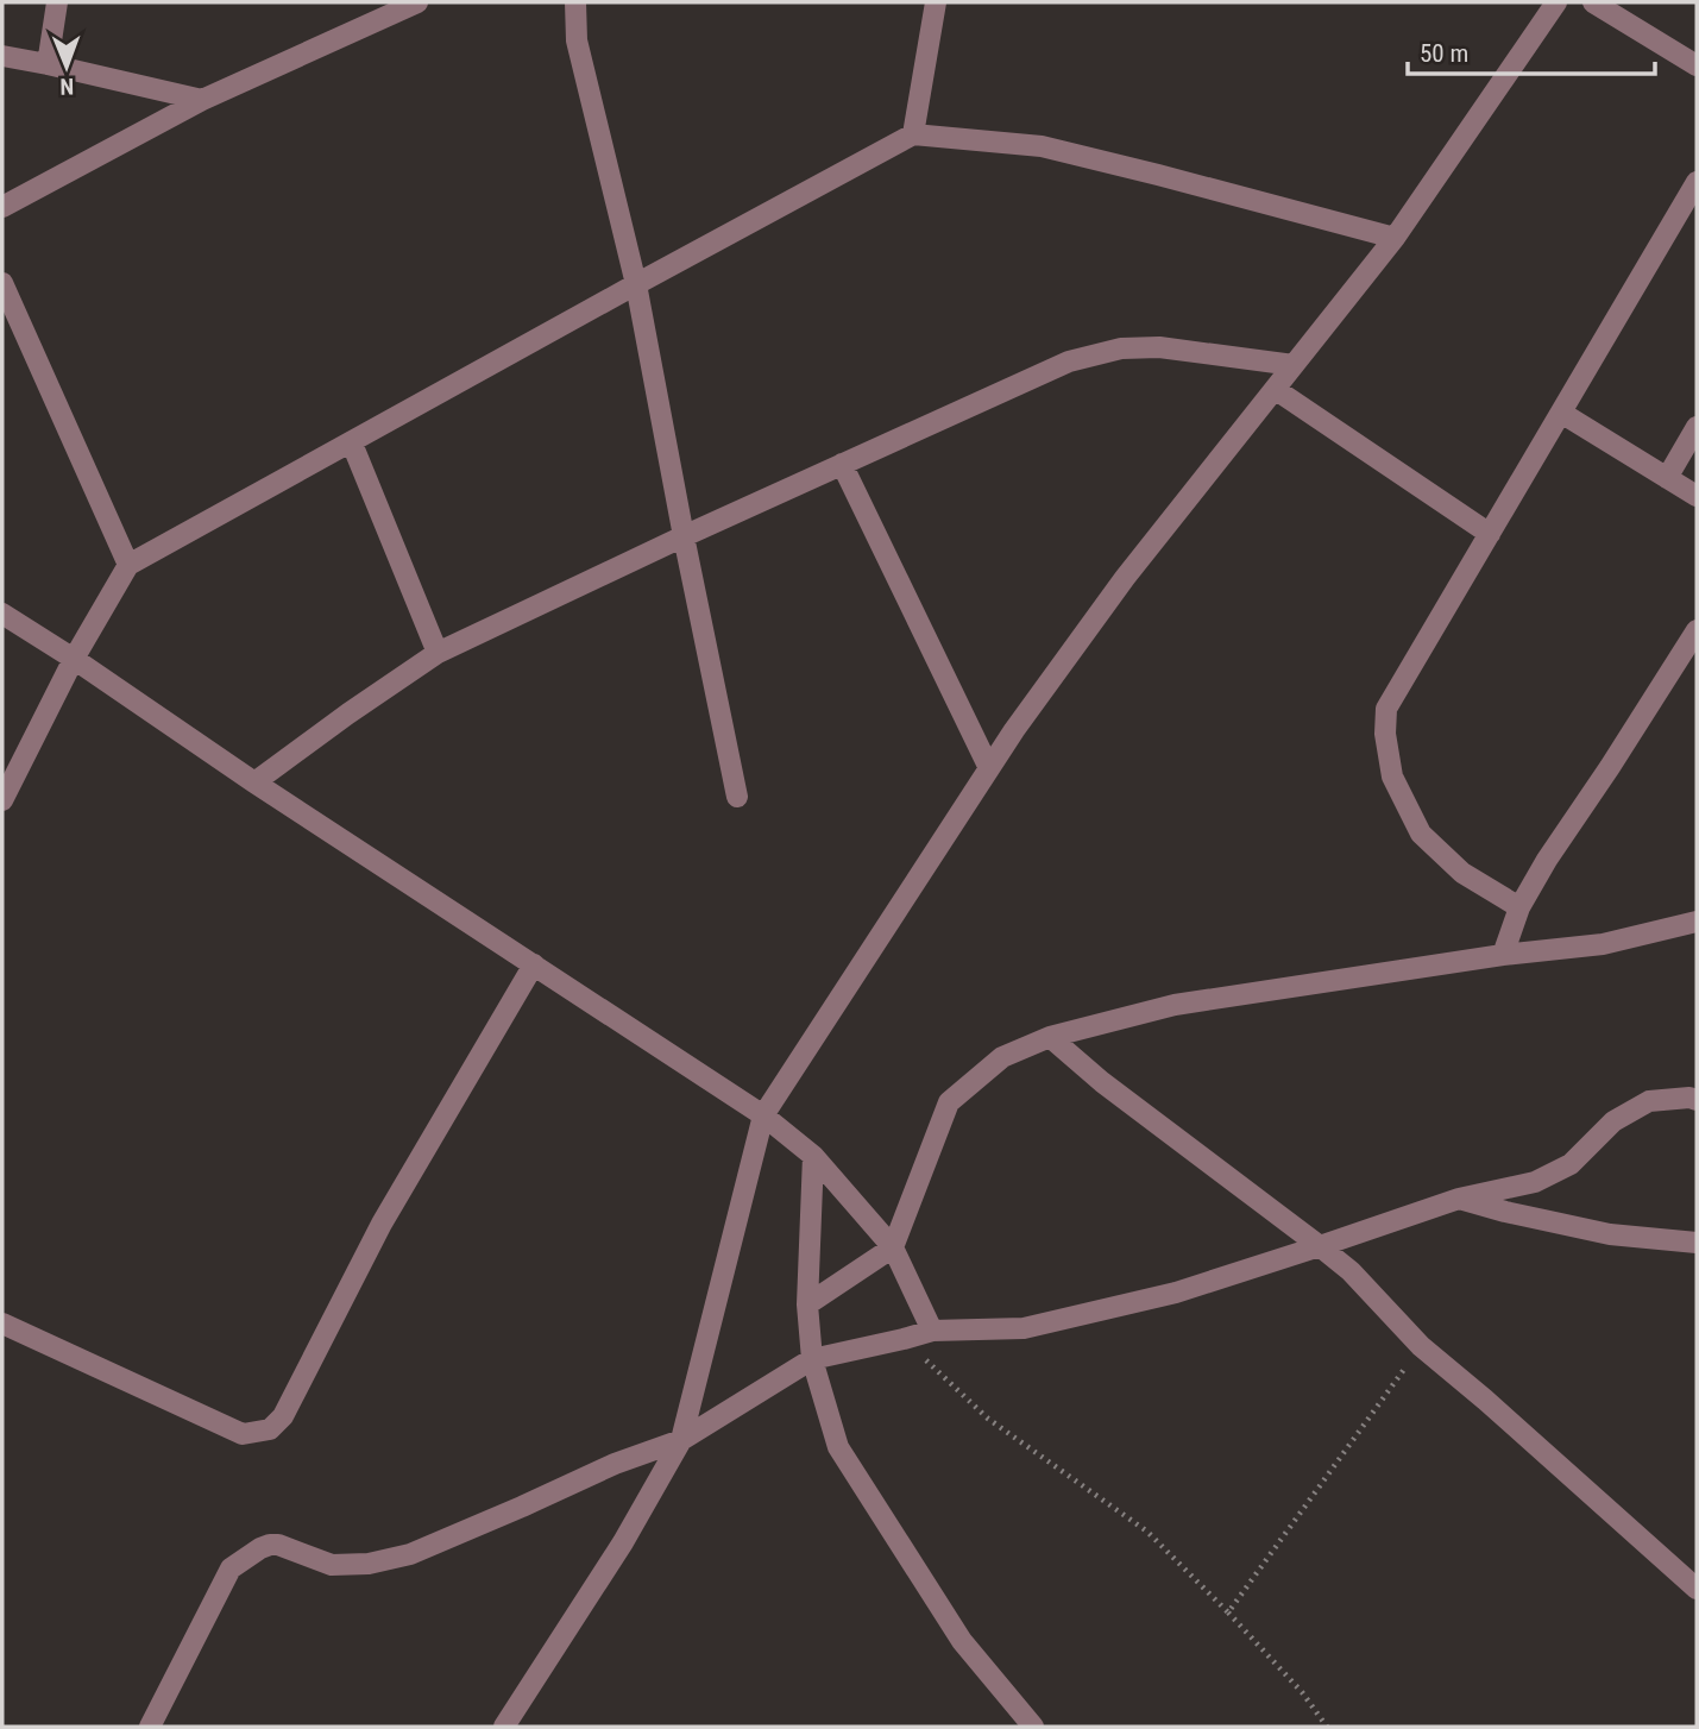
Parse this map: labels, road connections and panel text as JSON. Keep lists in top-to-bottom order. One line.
{"scale_bar":"50 m","north":"bottom"}
